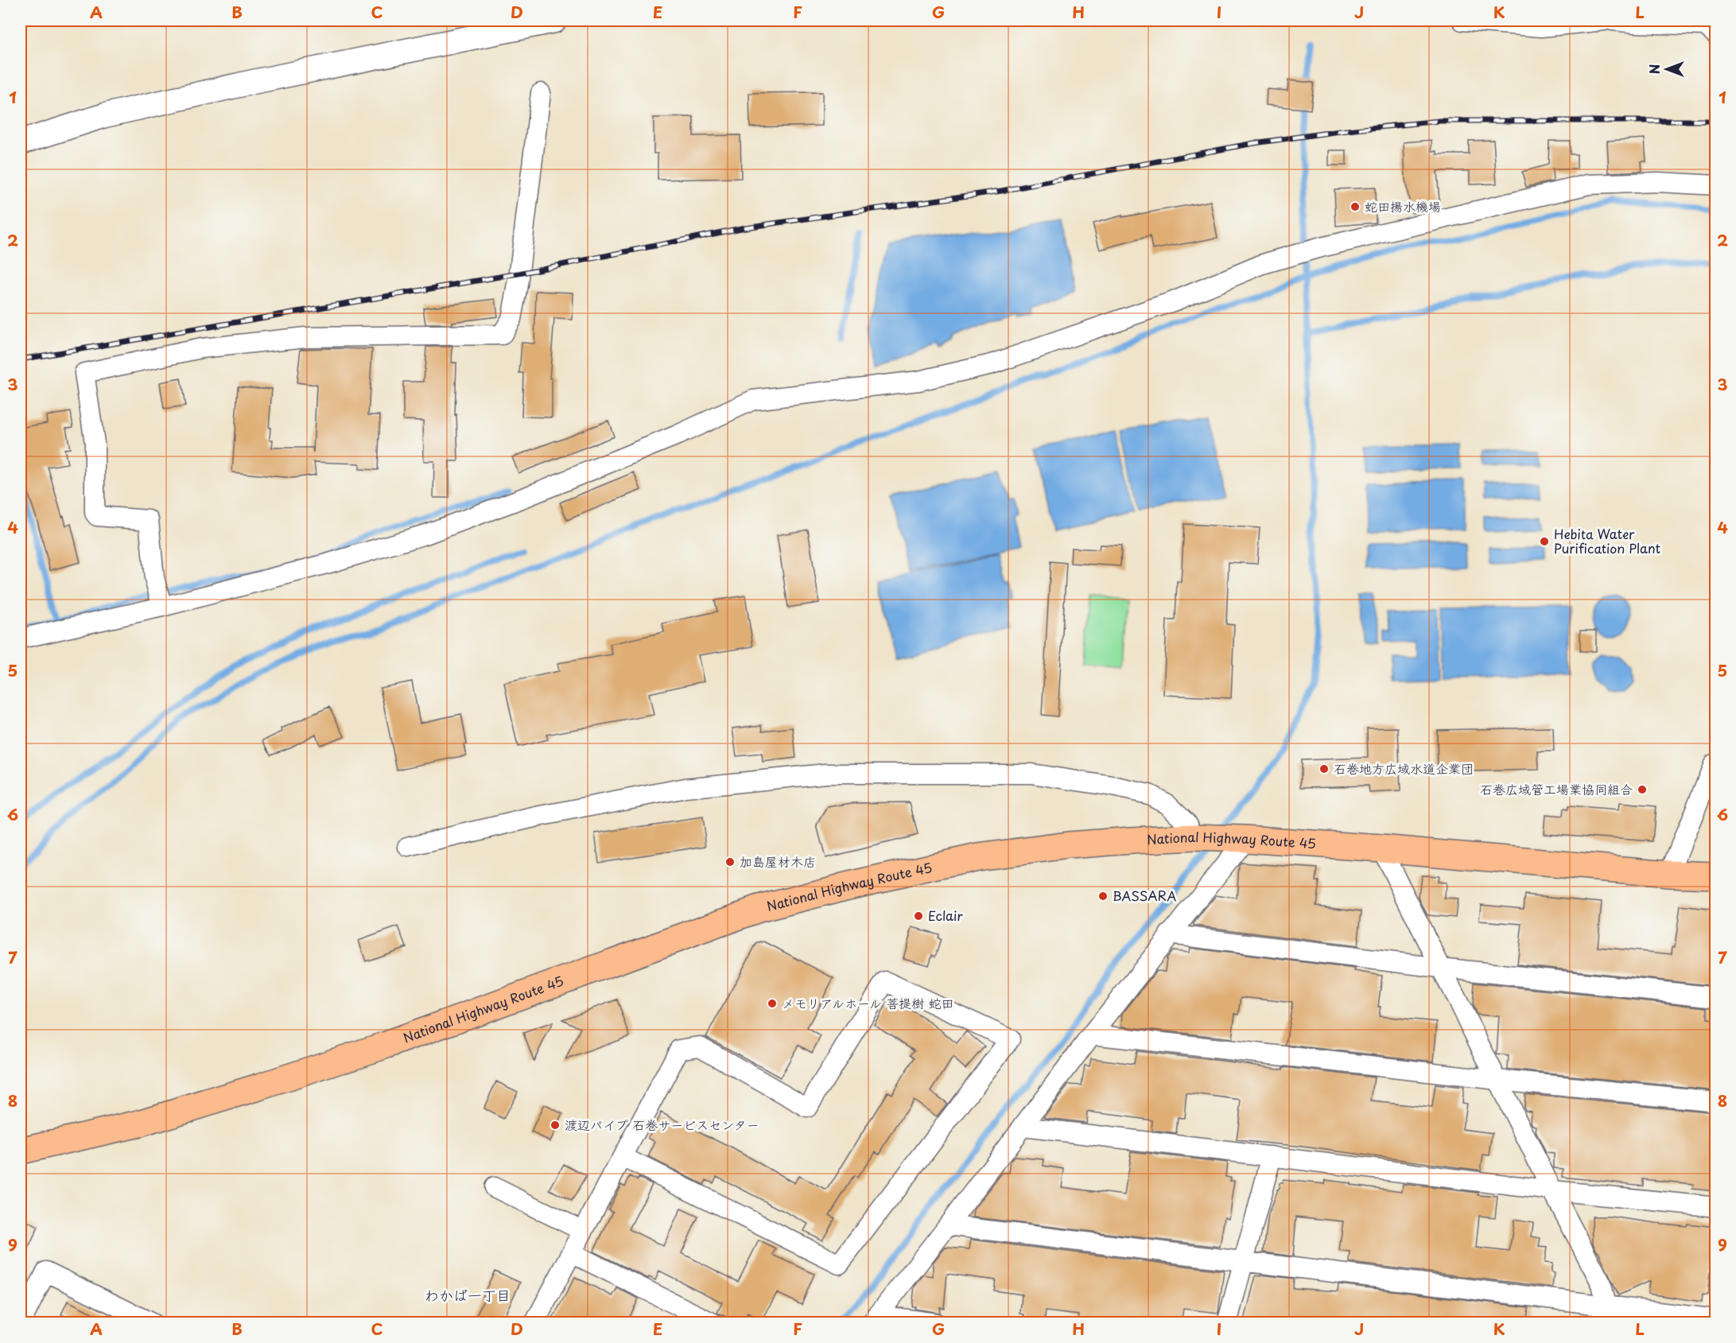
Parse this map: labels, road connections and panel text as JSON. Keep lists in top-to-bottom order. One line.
{"streets":{"highway":["National Highway Route 45"]},"districts":["わかば一丁目"],"places":["蛇田揚水機場","Hebita Water Purification Plant","石巻地方広域水道企業団","石巻広域管工場業協同組合","加島屋材木店","BASSARA","Eclair","メモリアルホール 菩提樹 蛇田","渡辺パイプ 石巻サービスセンター"],"north":"left","grid":{"columns":["A","B","C","D","E","F","G","H","I","J","K","L"],"rows":["1","2","3","4","5","6","7","8","9"]}}
